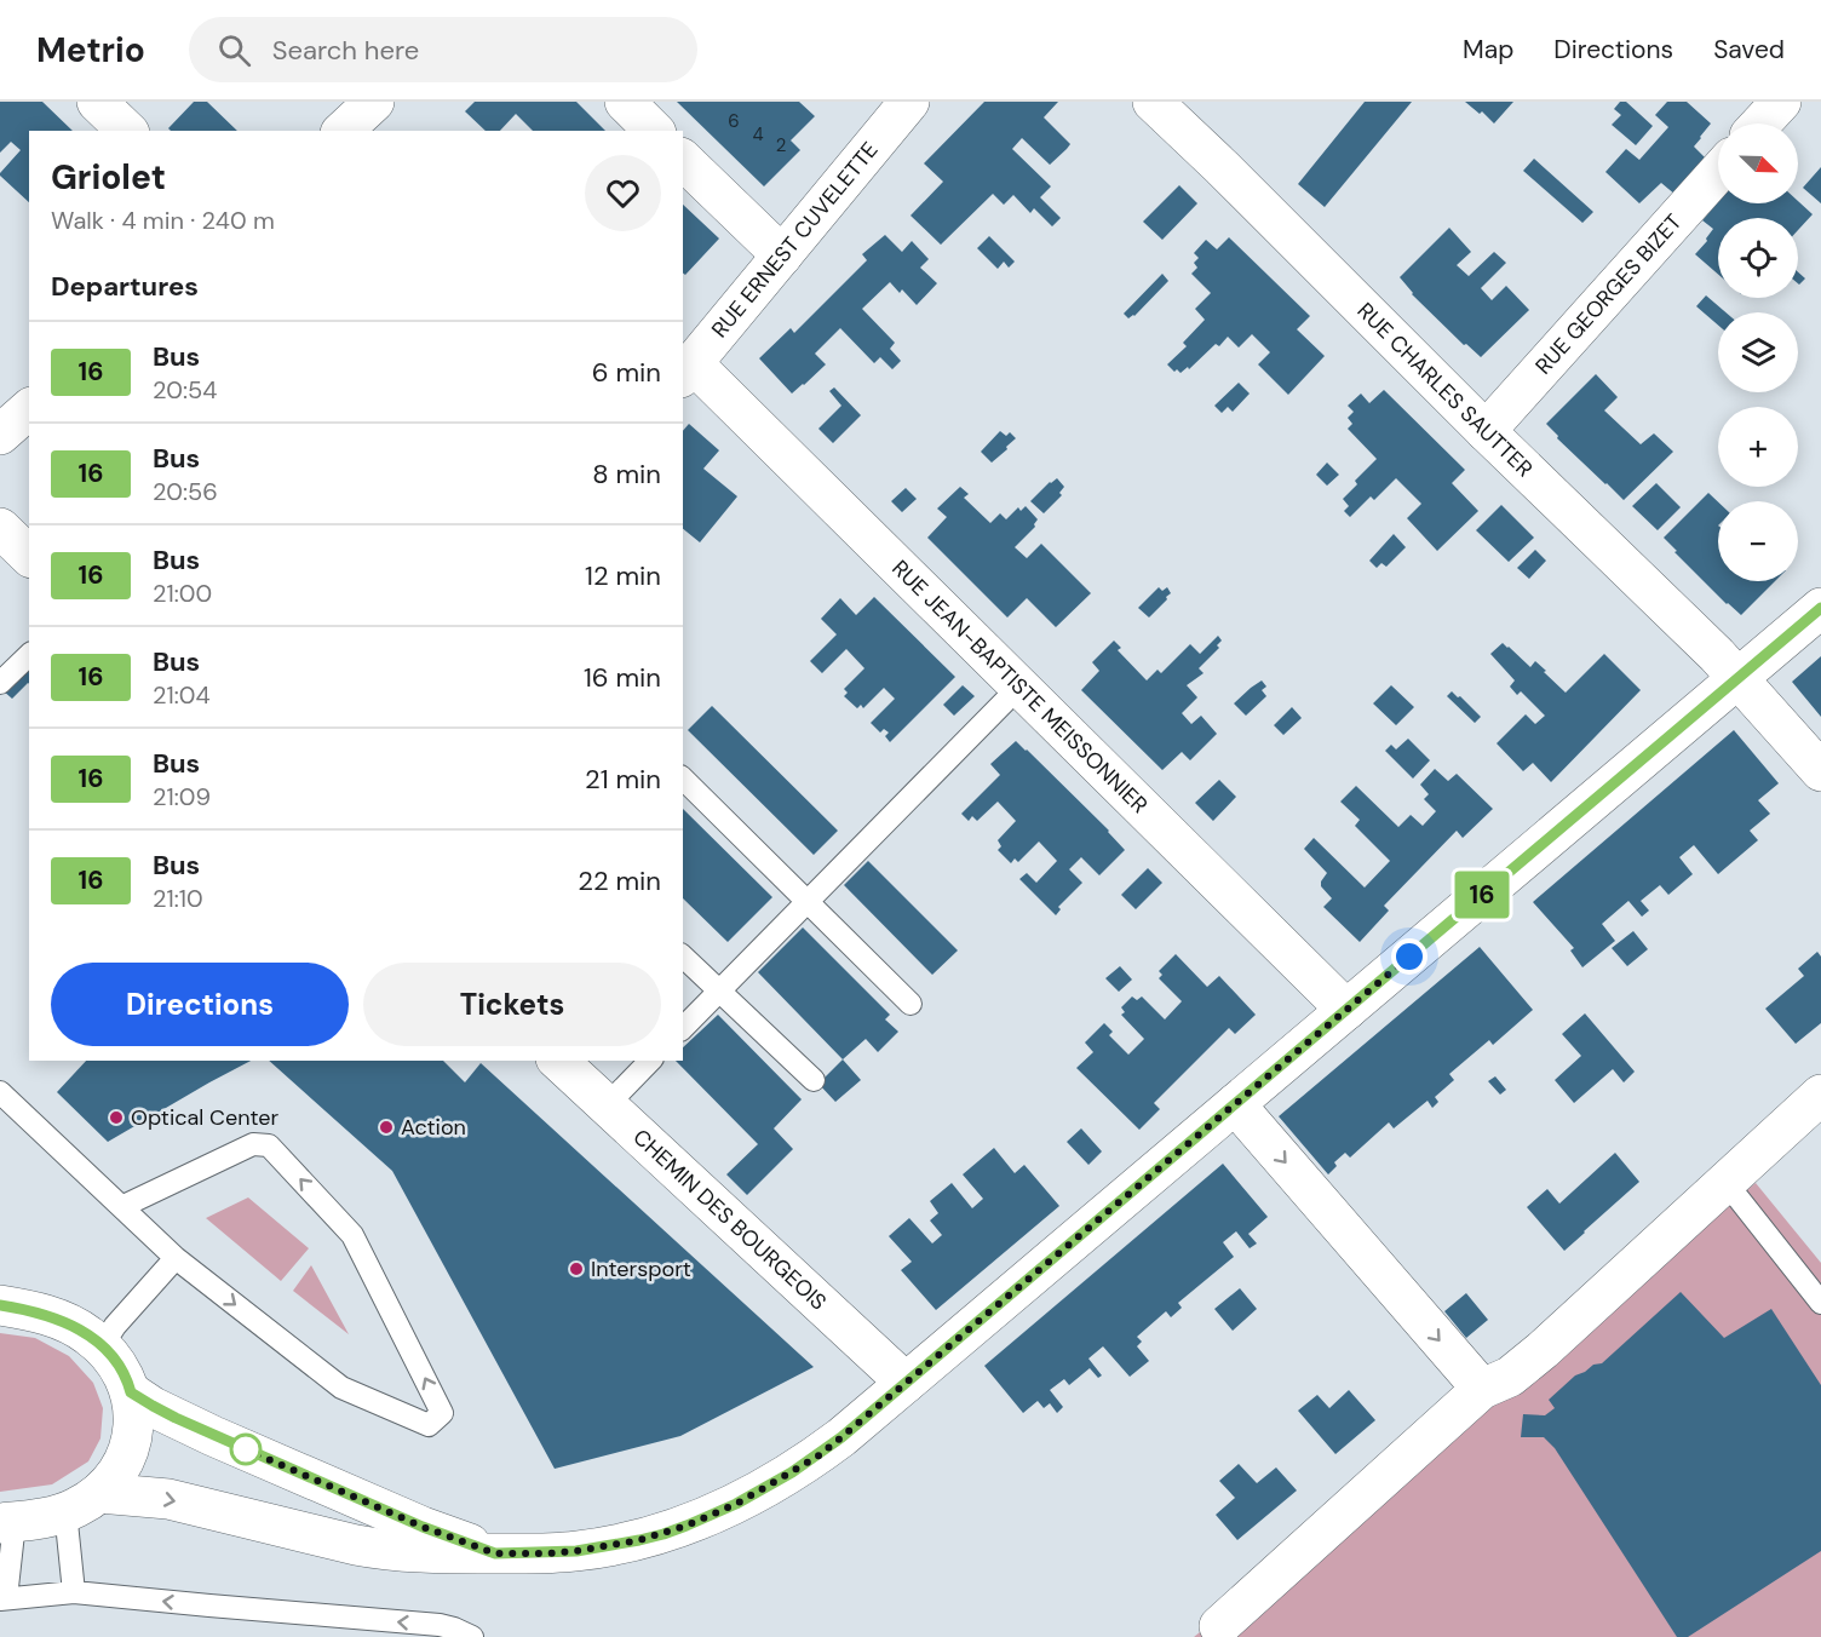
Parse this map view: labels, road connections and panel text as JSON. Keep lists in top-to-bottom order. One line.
{"streets":{"street":["RUE ERNEST CUVELETTE","RUE GEORGES BIZET","RUE CHARLES SAUTTER","RUE JEAN-BAPTISTE MEISSONNIER","CHEMIN DES BOURGEOIS"]},"crossings":[["RUE ERNEST CUVELETTE","RUE JEAN-BAPTISTE MEISSONNIER"],["RUE GEORGES BIZET","RUE CHARLES SAUTTER"]],"places":["Optical Center","Action","Intersport"],"lines":["bus line 16"],"house_numbers":["6","4","2"],"north":"bottom right","page":{"header":"Metrio","search":"Search here","nav":["Map","Directions","Saved"],"on_map":"16","map_buttons":["+","−"],"heading":[["Griolet","Walk · 4 min · 240 m"],"Departures"],"list":[{"mark":"16","name":"Bus","note":"20:54","value":"6 min"},{"mark":"16","name":"Bus","note":"20:56","value":"8 min"},{"mark":"16","name":"Bus","note":"21:00","value":"12 min"},{"mark":"16","name":"Bus","note":"21:04","value":"16 min"},{"mark":"16","name":"Bus","note":"21:09","value":"21 min"},{"mark":"16","name":"Bus","note":"21:10","value":"22 min"}],"buttons":["Directions","Tickets"]}}
